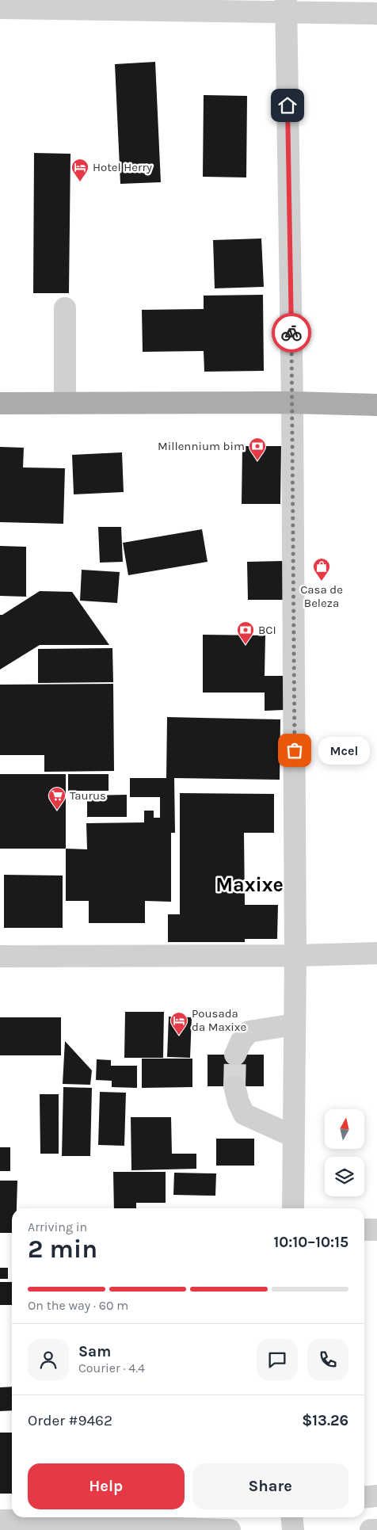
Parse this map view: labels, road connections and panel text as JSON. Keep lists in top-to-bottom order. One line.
{"districts":["Maxixe"],"places":{"hotel":["Hotel Herry","Pousada da Maxixe"],"bank":["Millennium bim","BCI"],"shop":["Casa de Beleza"],"other":["Mcel"],"supermarket":["Taurus"]},"north":"top","page":{"bubble":"Mcel","heading":["2 min","Arriving in","10:10–10:15"],"panel":["Sam","Courier · 4.4","Order #9462","$13.26"],"bar":"On the way · 60 m","buttons":["Help","Share"]}}
